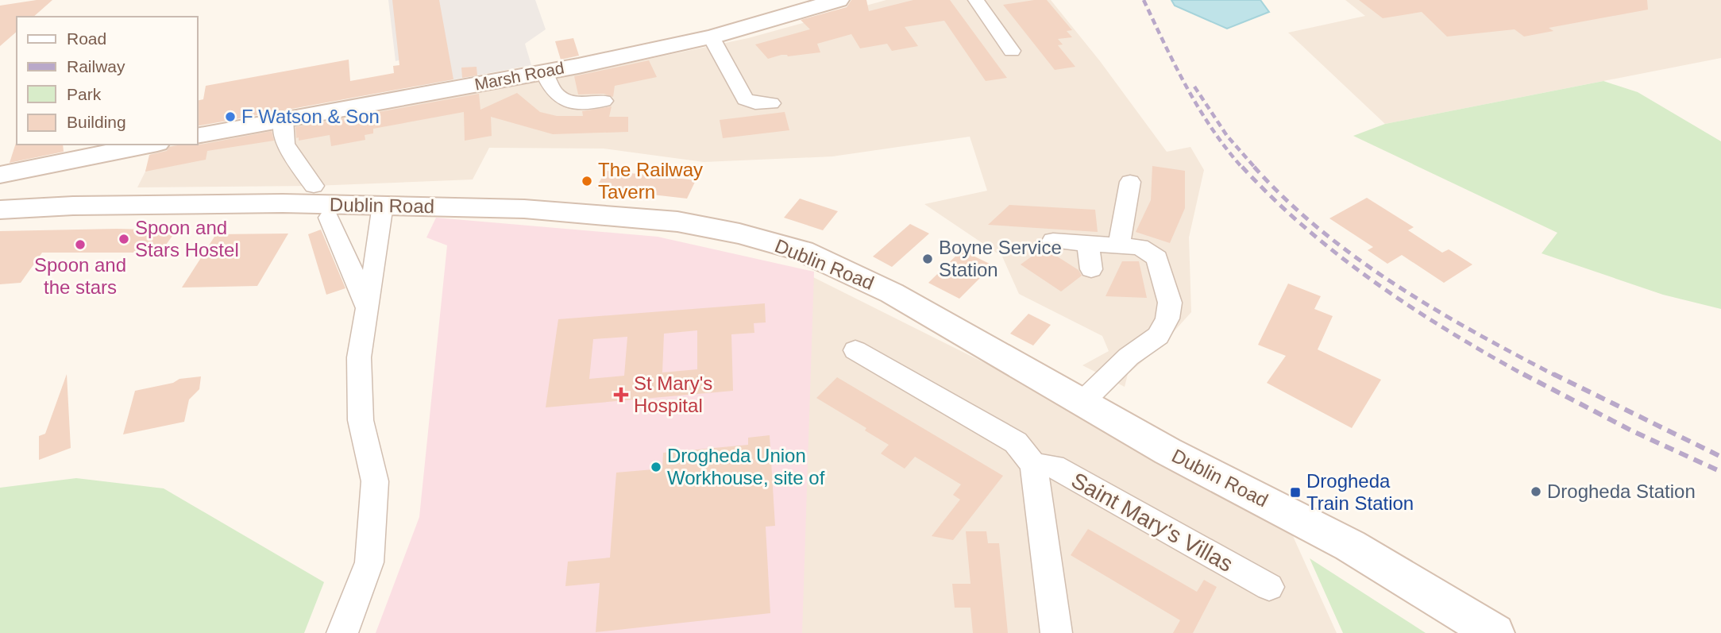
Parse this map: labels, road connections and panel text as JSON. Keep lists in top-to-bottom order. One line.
{"streets":{"main road":["Marsh Road","Dublin Road"],"street":["Saint Mary's Villas"]},"places":{"other":["F Watson & Son","The Railway Tavern","Spoon and Stars Hostel","Spoon and the stars","Boyne Service Station","Drogheda Union Workhouse, site of","Drogheda Station"],"health":["St Mary's Hospital"],"transit":["Drogheda Train Station"]},"legend":["Road","Railway","Park","Building"]}
